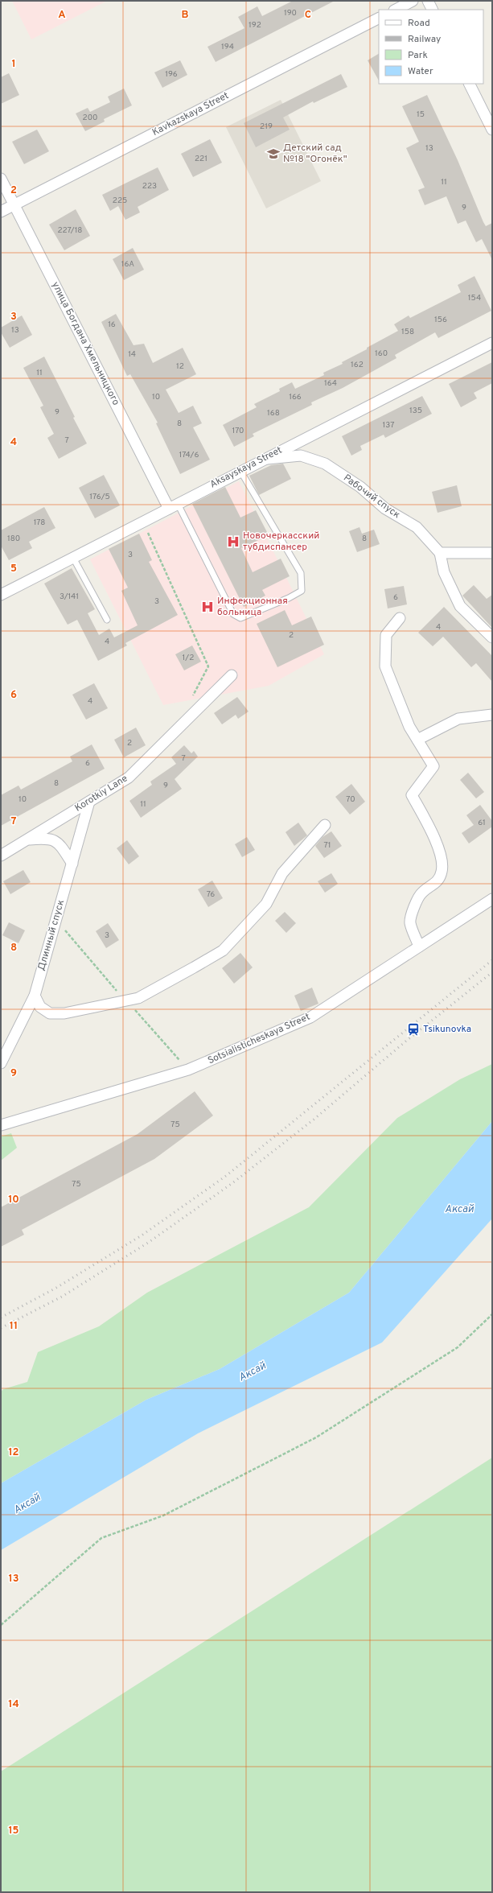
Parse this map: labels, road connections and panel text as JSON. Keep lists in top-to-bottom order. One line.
{"streets":{"street":["Kavkazskaya Street","улица Богдана Хмельницкого","Aksayskaya Street","Рабочий спуск","Korotkiy Lane","Длинный спуск","Sotsialisticheskaya Street"]},"crossings":[["Kavkazskaya Street","улица Богдана Хмельницкого"],["улица Богдана Хмельницкого","Aksayskaya Street"],["Aksayskaya Street","Рабочий спуск"],["Korotkiy Lane","Длинный спуск"]],"water":["Аксай"],"places":{"school or university":["Детский сад №18 \"Огонёк\""],"hospital":["Новочеркасский тубдиспансер","Инфекционная больница"],"station":["Tsikunovka"]},"house_numbers":["190","192","194","196","15","200","219","13","221","11","223","225","9","227/18","16А","154","156","16","13","158","160","14","162","12","11","164","10","166","135","9","168","8","137","170","7","174/6","176/5","178","180","8","3","3/141","6","3","4","2","4","1/2","4","2","7","6","8","9","10","70","11","61","71","76","3","75","75"],"legend":["Road","Railway","Park","Water"],"grid":{"columns":["A","B","C"],"rows":["1","2","3","4","5","6","7","8","9","10","11","12","13","14","15"]}}
